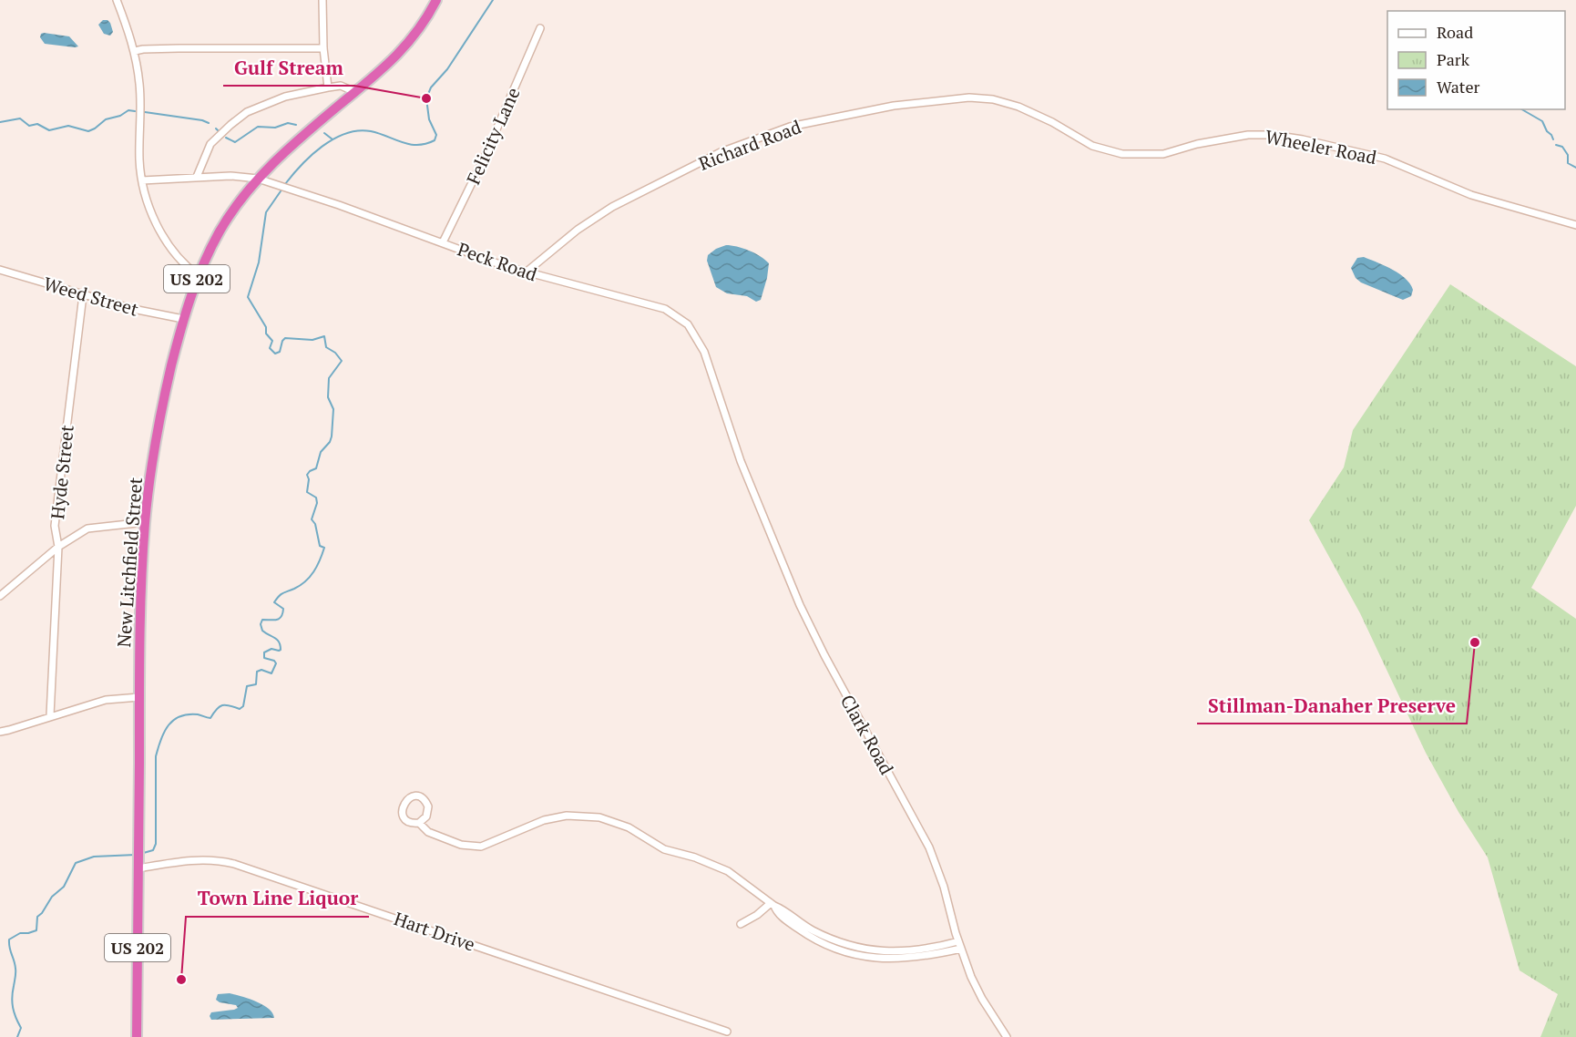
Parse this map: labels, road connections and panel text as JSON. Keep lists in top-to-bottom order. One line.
{"streets":{"highway":["US 202","New Litchfield Street"],"street":["Felicity Lane","Richard Road","Wheeler Road","Peck Road","Weed Street","Hyde Street","Clark Road","Hart Drive"]},"crossings":[["Felicity Lane","Peck Road"],["Richard Road","Wheeler Road"],["Richard Road","Peck Road"],["Peck Road","New Litchfield Street"],["Peck Road","Clark Road"],["Weed Street","Hyde Street"],["Weed Street","New Litchfield Street"],["New Litchfield Street","Hart Drive"]],"places":["Gulf Stream","Stillman-Danaher Preserve","Town Line Liquor"],"legend":["Road","Park","Water"]}
